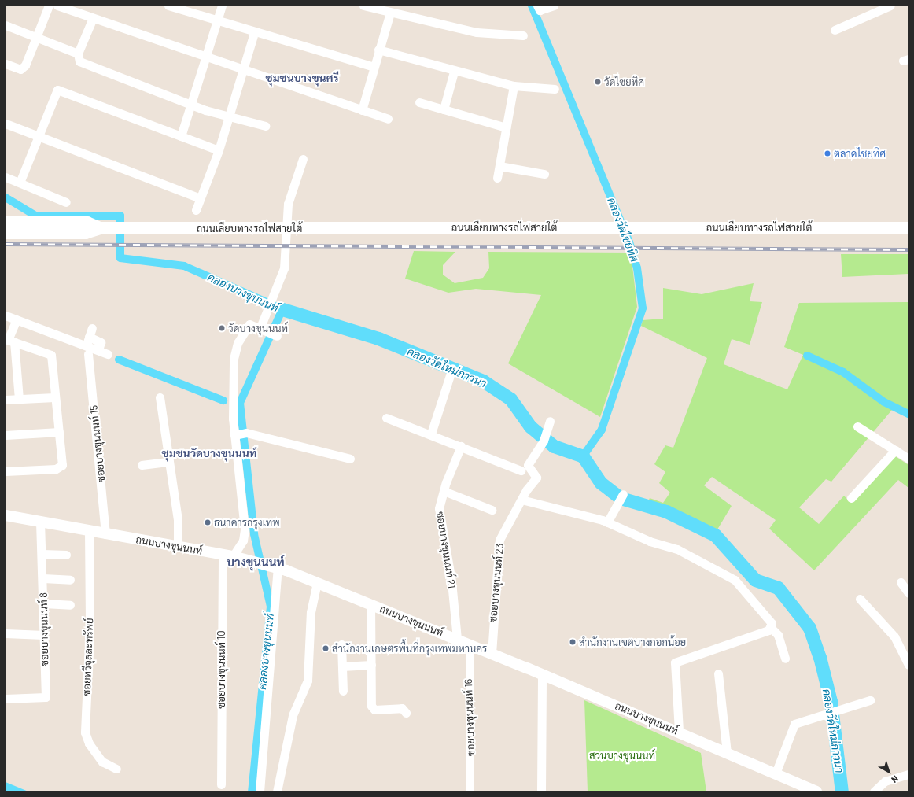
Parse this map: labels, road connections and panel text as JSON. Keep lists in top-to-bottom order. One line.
{"streets":{"main road":["ถนนเลียบทางรถไฟสายใต้"],"street":["ซอยบางขุนนนท์ 15","ถนนบางขุนนนท์","ซอยบางขุนนนท์ 21","ซอยบางขุนนนท์ 23","ซอยบางขุนนนท์ 8","ซอยทวีจุลละทรัพย์","ซอยบางขุนนนท์ 10","ซอยบางขุนนนท์ 16"]},"crossings":[["ซอยบางขุนนนท์ 15","ถนนบางขุนนนท์"],["ถนนบางขุนนนท์","ซอยบางขุนนนท์ 21"],["ถนนบางขุนนนท์","ซอยบางขุนนนท์ 23"],["ถนนบางขุนนนท์","ซอยบางขุนนนท์ 8"],["ถนนบางขุนนนท์","ซอยทวีจุลละทรัพย์"],["ถนนบางขุนนนท์","ซอยบางขุนนนท์ 10"],["ถนนบางขุนนนท์","ซอยบางขุนนนท์ 16"]],"districts":["ชุมชนบางขุนศรี","ชุมชนวัดบางขุนนนท์","บางขุนนนท์"],"water":["คลองวัดไชยทิศ","คลองบางขุนนนท์","คลองวัดใหม่ภาวนา"],"parks":["สวนบางขุนนนท์"],"places":["วัดไชยทิศ","ตลาดไชยทิศ","วัดบางขุนนนท์","ธนาคารกรุงเทพ","สำนักงานเขตบางกอกน้อย","สำนักงานเกษตรพื้นที่กรุงเทพมหานคร"],"north":"bottom right"}
